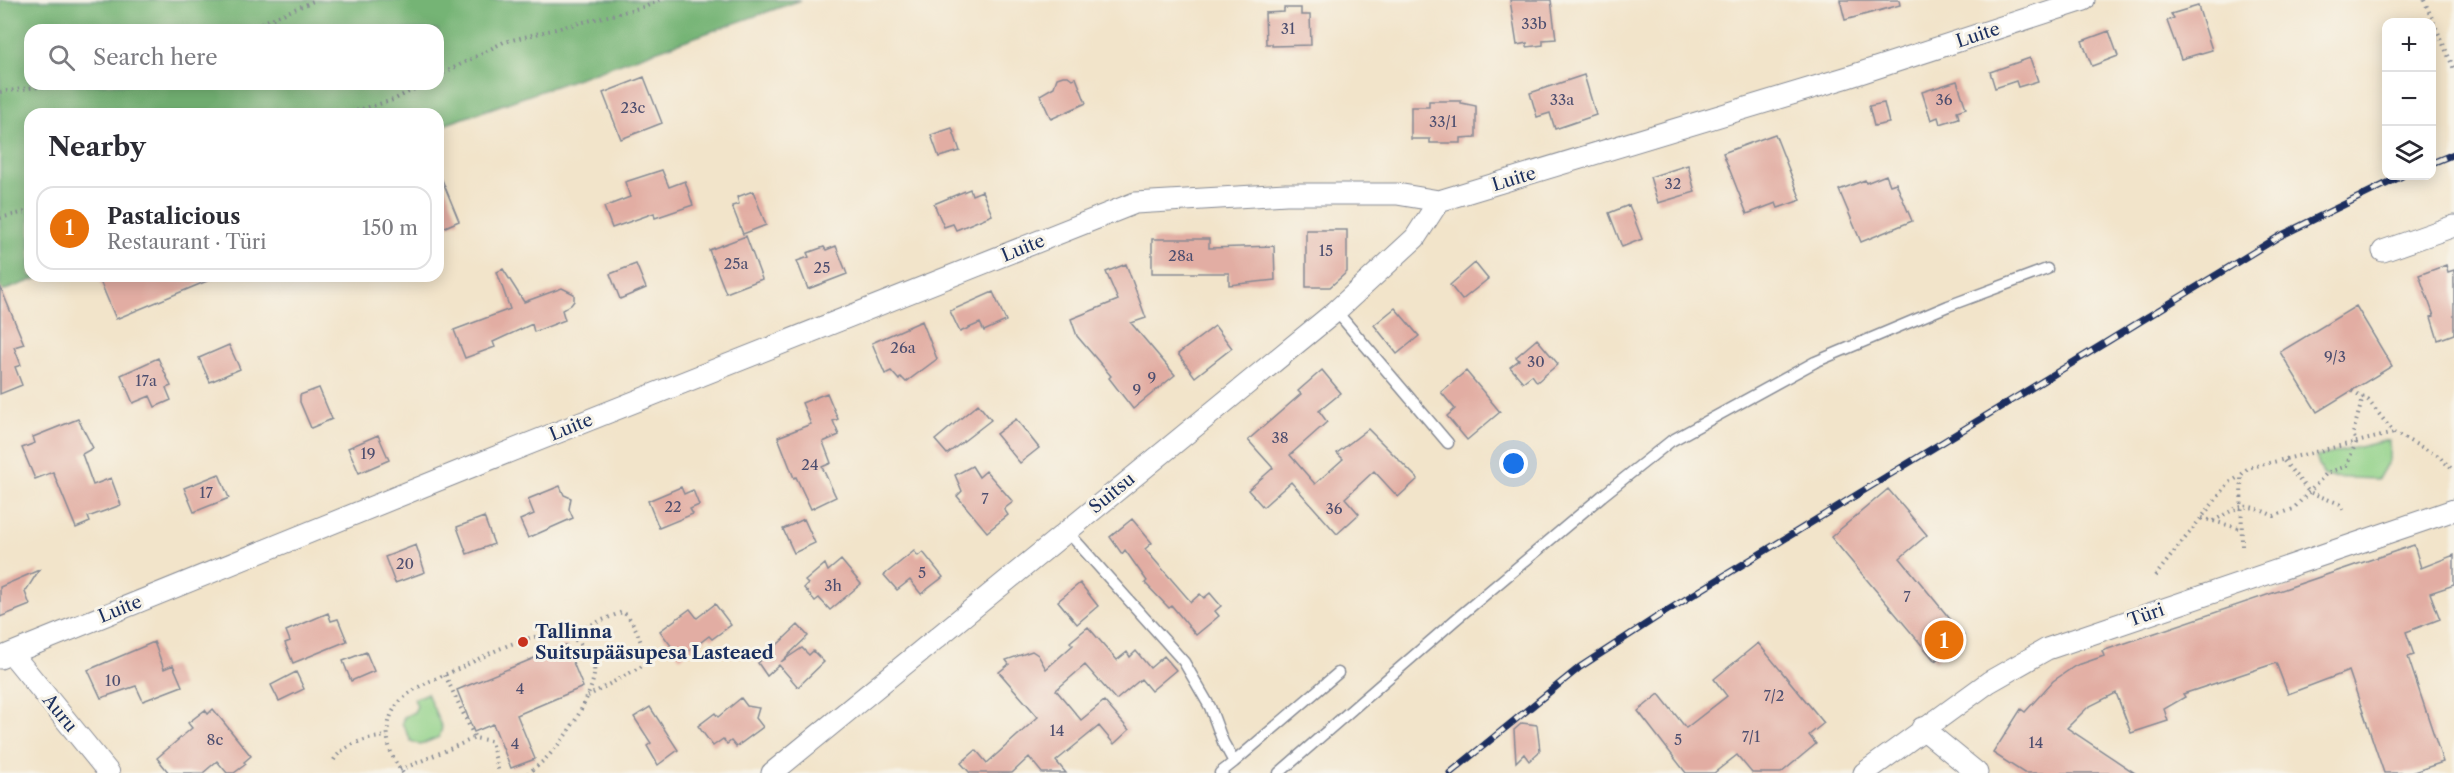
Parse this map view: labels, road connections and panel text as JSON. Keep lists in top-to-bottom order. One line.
{"streets":{"street":["Luite","Suitsu","Türi","Auru"]},"crossings":[["Luite","Suitsu"],["Luite","Auru"]],"places":["Tallinna Suitsupääsupesa Lasteaed"],"house_numbers":["33b","31","33a","36","23c","33/1","32","15","28a","25a","25","26a","9/3","30","9","17a","9","38","19","24","17","7","22","36","20","5","3h","7","10","4","7/2","14","7/1","8c","5","14","4"],"page":{"map_buttons":["+","−"],"search":"Search here","heading":"Nearby","list":[{"mark":"1","name":"Pastalicious","note":"Restaurant · Türi","value":"150 m"}],"pins":"1"}}
